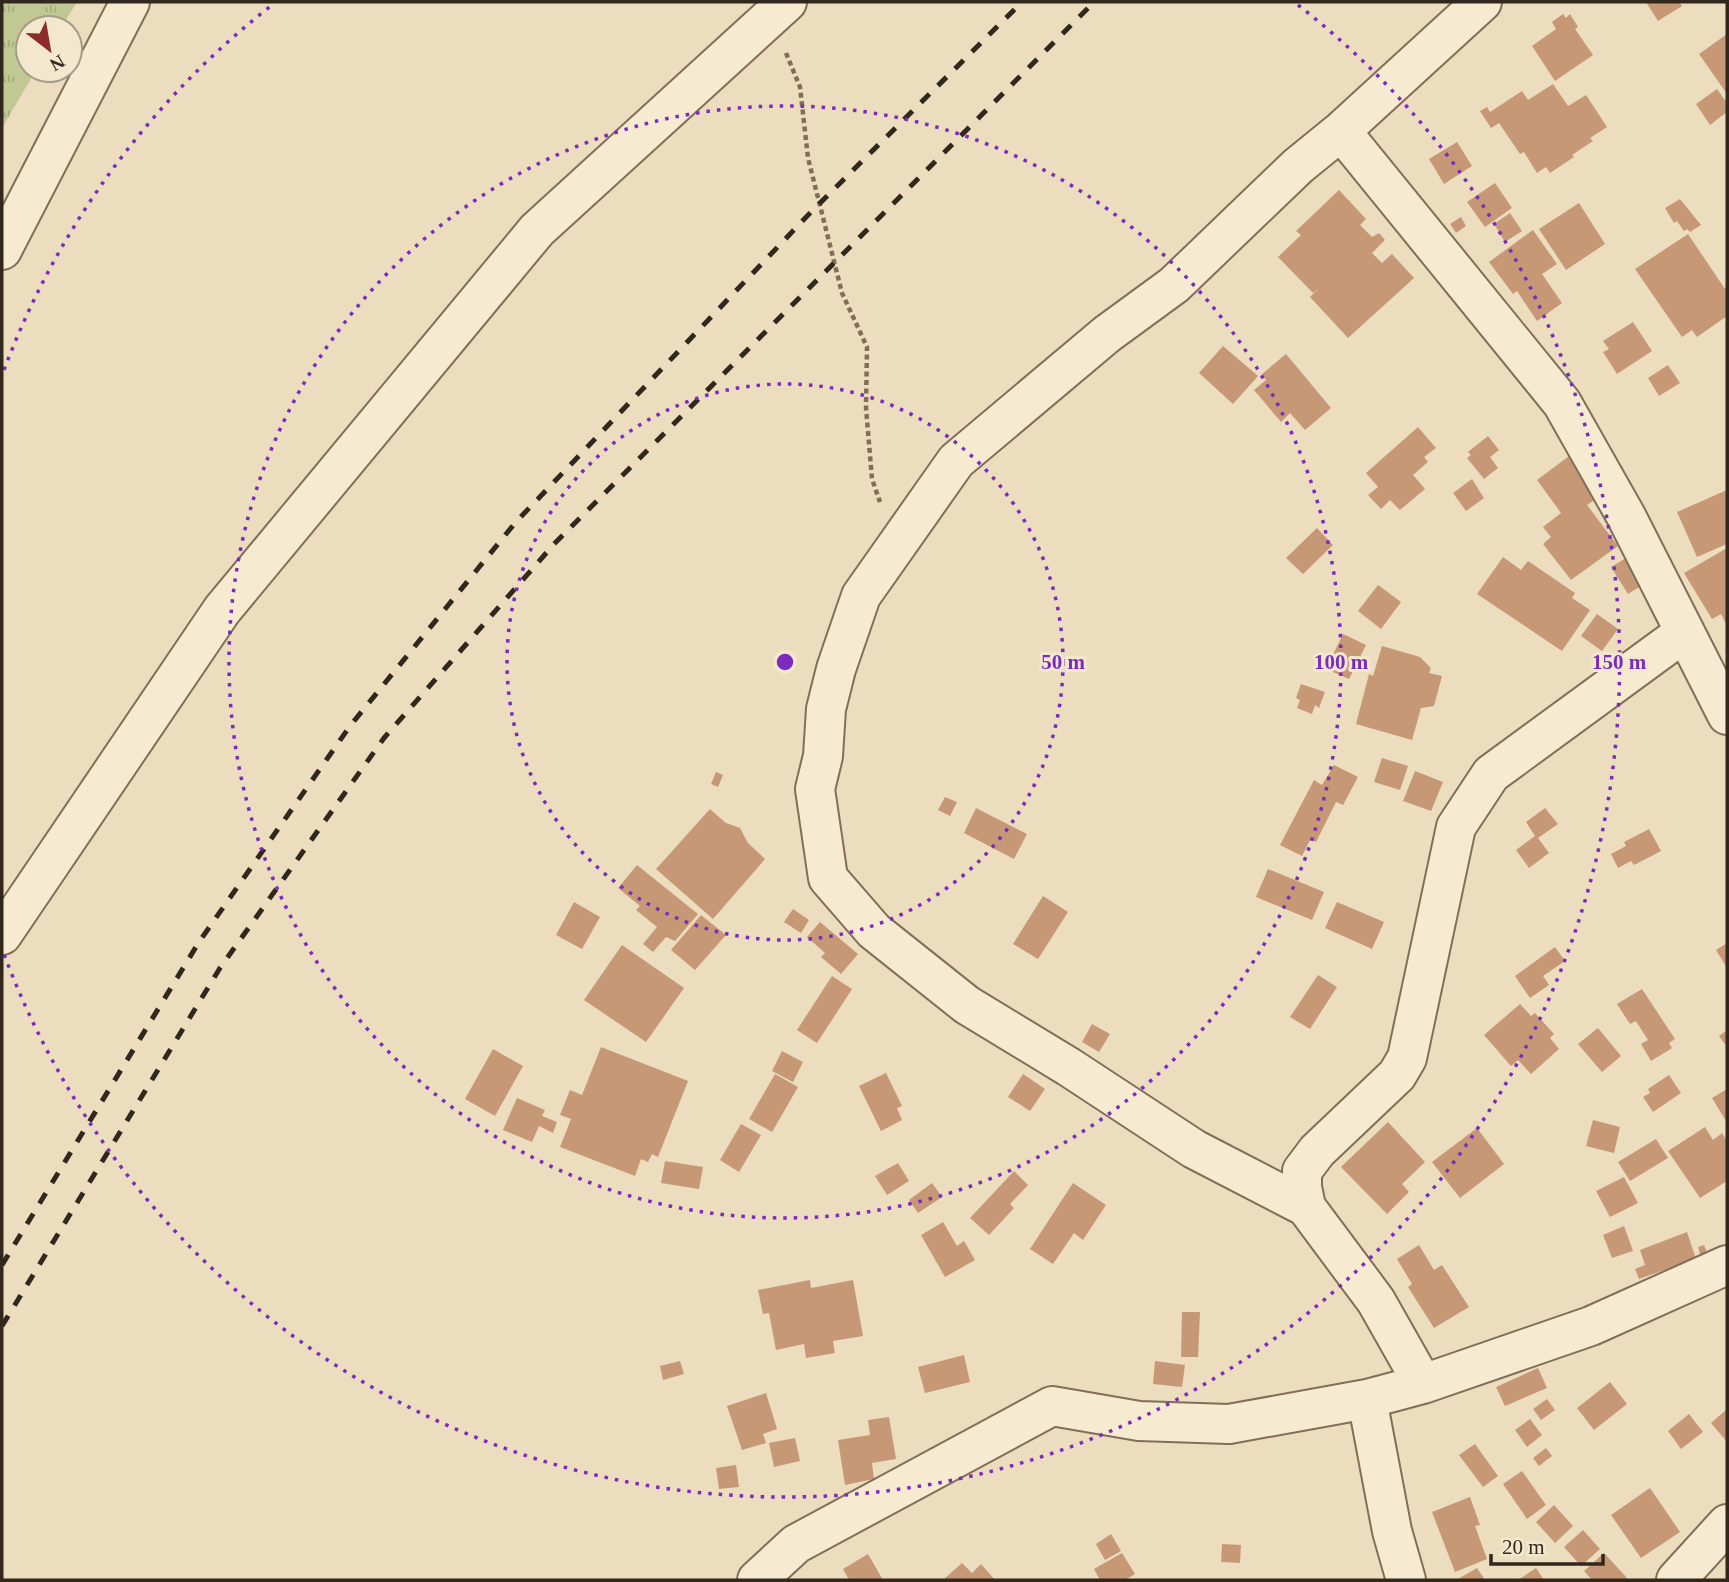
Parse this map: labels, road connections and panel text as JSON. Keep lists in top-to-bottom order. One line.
{"scale_bar":"20 m","north":"bottom right","rings":["50 m","100 m","150 m"]}
